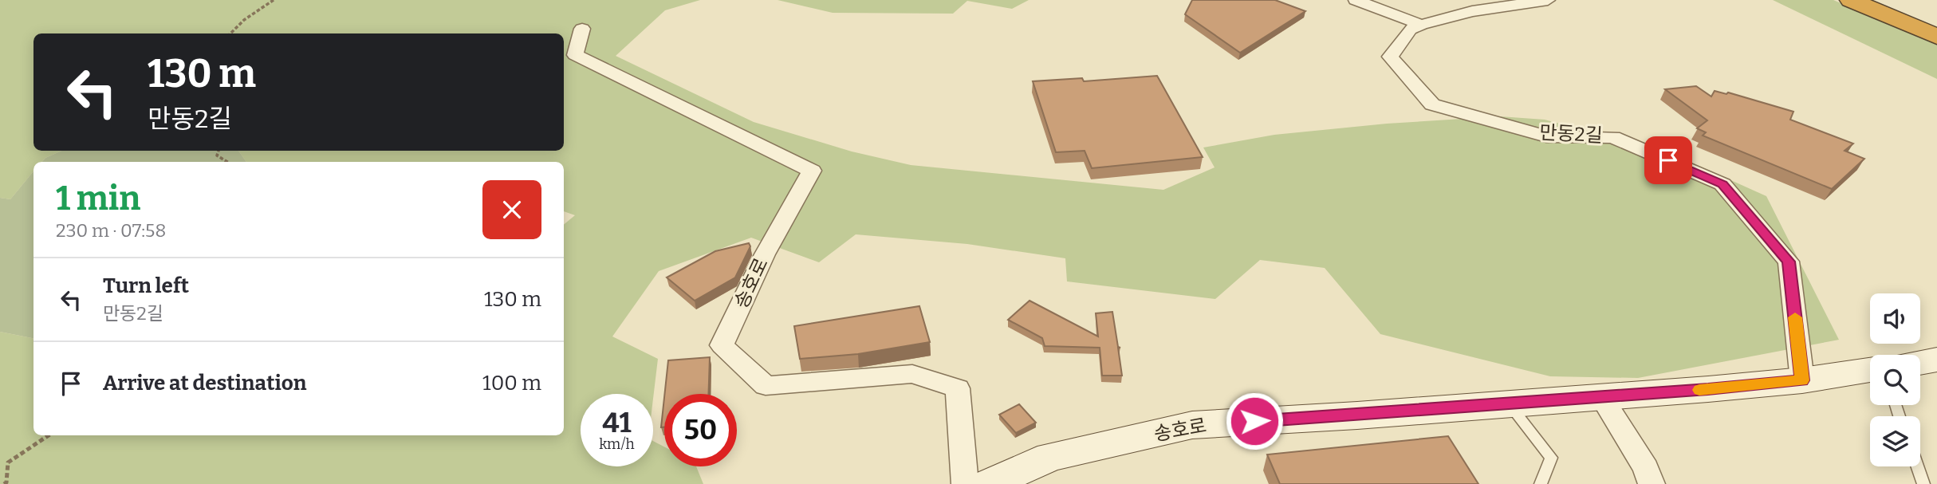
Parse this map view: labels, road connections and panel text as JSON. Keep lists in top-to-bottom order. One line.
{"streets":{"main road":["송호로"],"street":["만동2길"]},"crossings":[["만동2길","송호로"]],"page":{"turn":["130 m","만동2길"],"heading":["1 min","230 m · 07:58"],"list":[{"name":"Turn left","note":"만동2길","value":"130 m"},{"name":"Arrive at destination","value":"100 m"}],"speed":"41 km/h","limit":"50"}}
